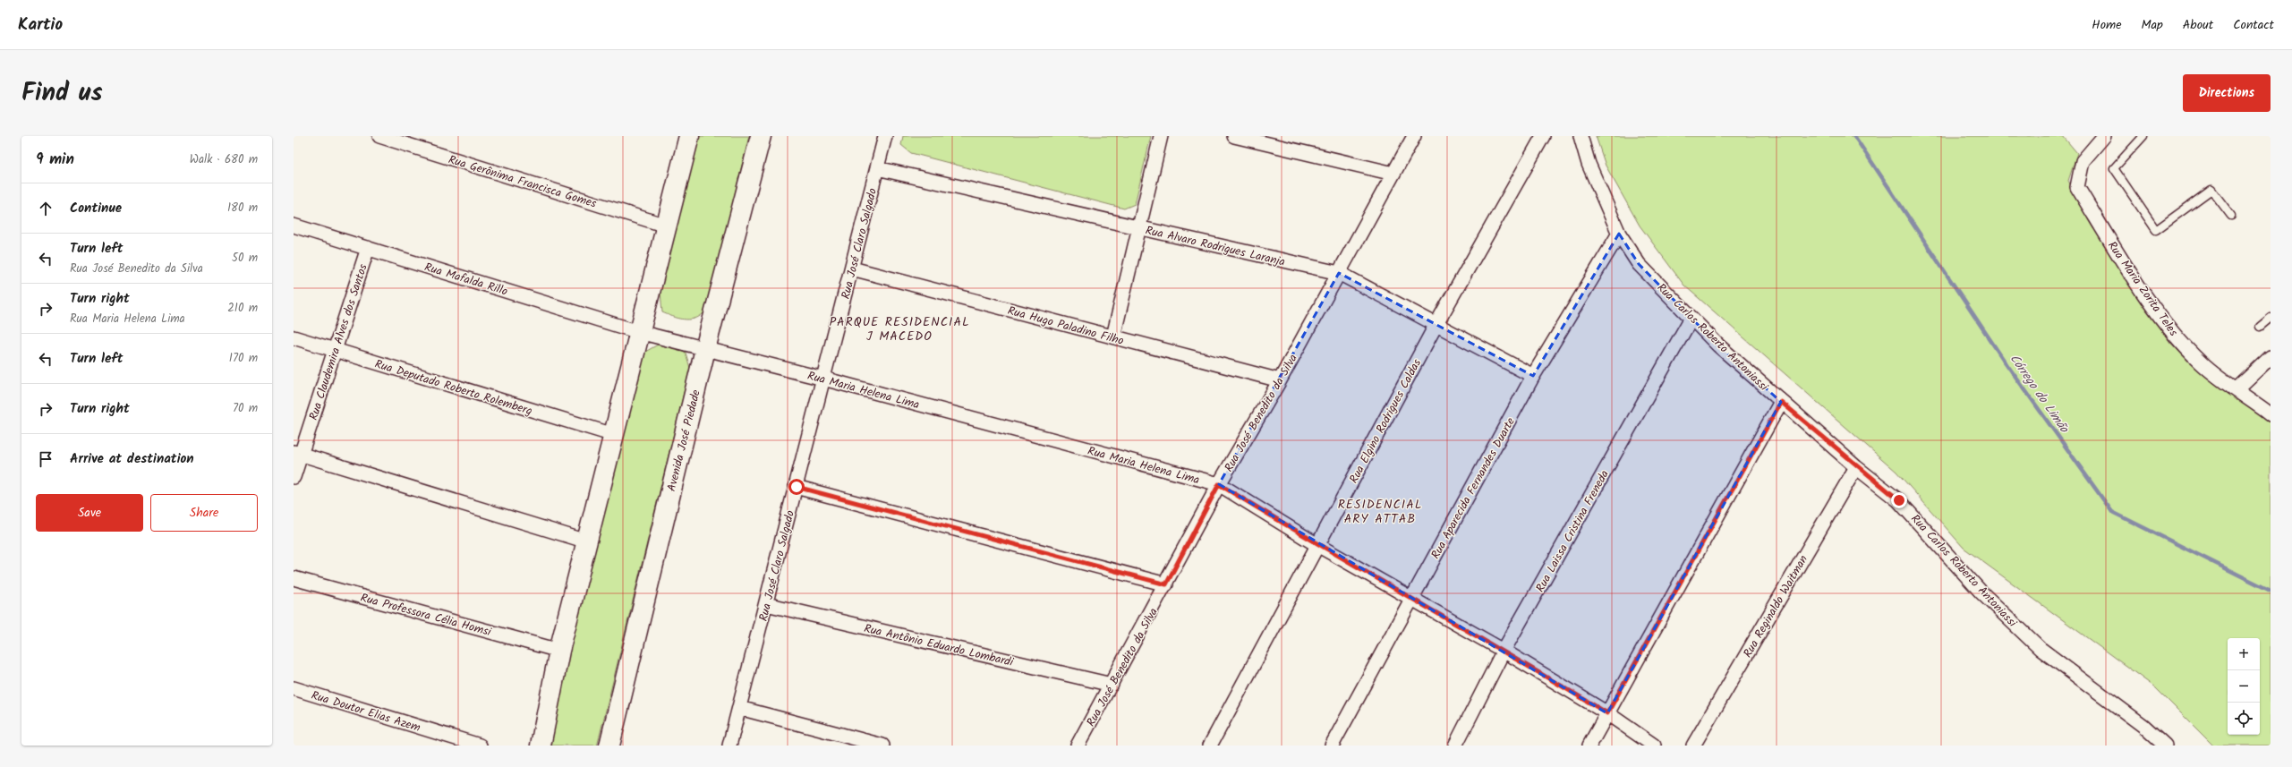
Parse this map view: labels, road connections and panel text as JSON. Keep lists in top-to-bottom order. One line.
{"streets":{"main road":["Avenida José Piedade"],"street":["Rua Gerônima Francisca Gomes","Rua José Claro Salgado","Rua Alvaro Rodrigues Laranja","Rua Mafalda Rillo","Rua Maria Zorita Teles","Rua Hugo Paladino Filho","Rua Carlos Roberto Antoniassi","Rua Claudemira Alves dos Santos","Rua Deputado Roberto Rolemberg","Rua Maria Helena Lima","Rua José Benedito da Silva","Rua Elgino Rodrigues Caldas","Rua Aparecida Fernandes Duarte","Rua Laissa Cristina Freneda","Rua Reginaldo Waitman","Rua Professora Célia Homsi","Rua Antônio Eduardo Lombardi","Rua Doutor Elias Azem"]},"crossings":[["Rua José Claro Salgado","Rua Alvaro Rodrigues Laranja"],["Rua José Claro Salgado","Rua Hugo Paladino Filho"],["Rua José Claro Salgado","Rua Maria Helena Lima"],["Rua José Claro Salgado","Rua Antônio Eduardo Lombardi"],["Rua Alvaro Rodrigues Laranja","Rua José Benedito da Silva"],["Rua Alvaro Rodrigues Laranja","Rua Elgino Rodrigues Caldas"],["Rua Alvaro Rodrigues Laranja","Rua Aparecida Fernandes Duarte"],["Rua Mafalda Rillo","Rua Claudemira Alves dos Santos"],["Rua Mafalda Rillo","Rua Maria Helena Lima"],["Rua Hugo Paladino Filho","Rua José Benedito da Silva"],["Rua Carlos Roberto Antoniassi","Rua Aparecida Fernandes Duarte"],["Rua Carlos Roberto Antoniassi","Rua Laissa Cristina Freneda"],["Rua Carlos Roberto Antoniassi","Rua Reginaldo Waitman"],["Rua Claudemira Alves dos Santos","Rua Deputado Roberto Rolemberg"],["Rua Maria Helena Lima","Rua José Benedito da Silva"],["Rua Maria Helena Lima","Rua Elgino Rodrigues Caldas"],["Rua Maria Helena Lima","Avenida José Piedade"],["Rua Maria Helena Lima","Rua Aparecida Fernandes Duarte"],["Rua Maria Helena Lima","Rua Laissa Cristina Freneda"],["Rua José Benedito da Silva","Rua Antônio Eduardo Lombardi"]],"districts":["PARQUE RESIDENCIAL J MACEDO","RESIDENCIAL ARY ATTAB"],"water":["Córrego do Limão"],"page":{"header":"Kartio","nav":["Home","Map","About","Contact"],"title":"Find us","buttons":["Directions",["Save","Share"]],"heading":["9 min","Walk · 680 m"],"list":[["Continue","180 m"],["Turn left","Rua José Benedito da Silva","50 m"],["Turn right","Rua Maria Helena Lima","210 m"],["Turn left","170 m"],["Turn right","70 m"],"Arrive at destination"],"map_buttons":["+","−"]}}
